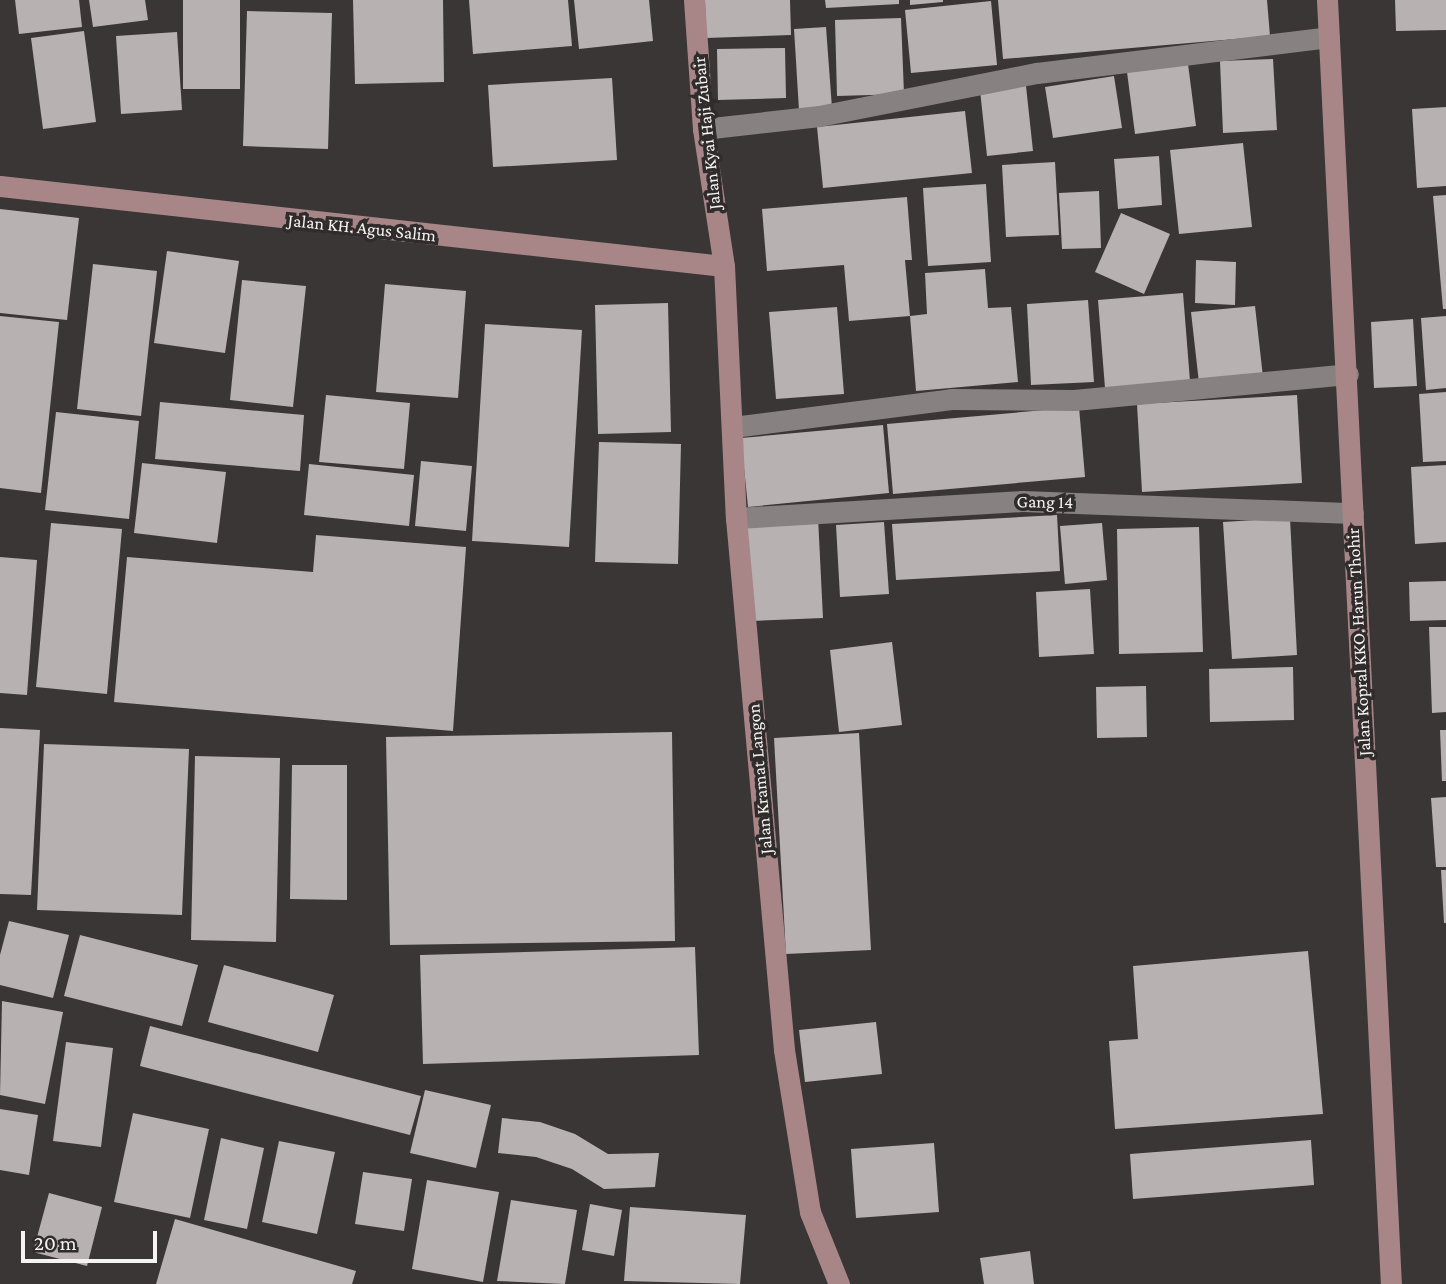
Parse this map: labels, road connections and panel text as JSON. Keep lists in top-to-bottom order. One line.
{"streets":{"street":["Jalan Kyai Haji Zubair","Jalan KH. Agus Salim","Gang 14","Jalan Kopral KKO. Harun Thohir","Jalan Kramat Langon"]},"crossings":[["Jalan Kyai Haji Zubair","Jalan KH. Agus Salim"],["Jalan Kyai Haji Zubair","Jalan Kramat Langon"],["Jalan KH. Agus Salim","Jalan Kramat Langon"],["Gang 14","Jalan Kopral KKO. Harun Thohir"],["Gang 14","Jalan Kramat Langon"]],"scale_bar":"20 m"}
